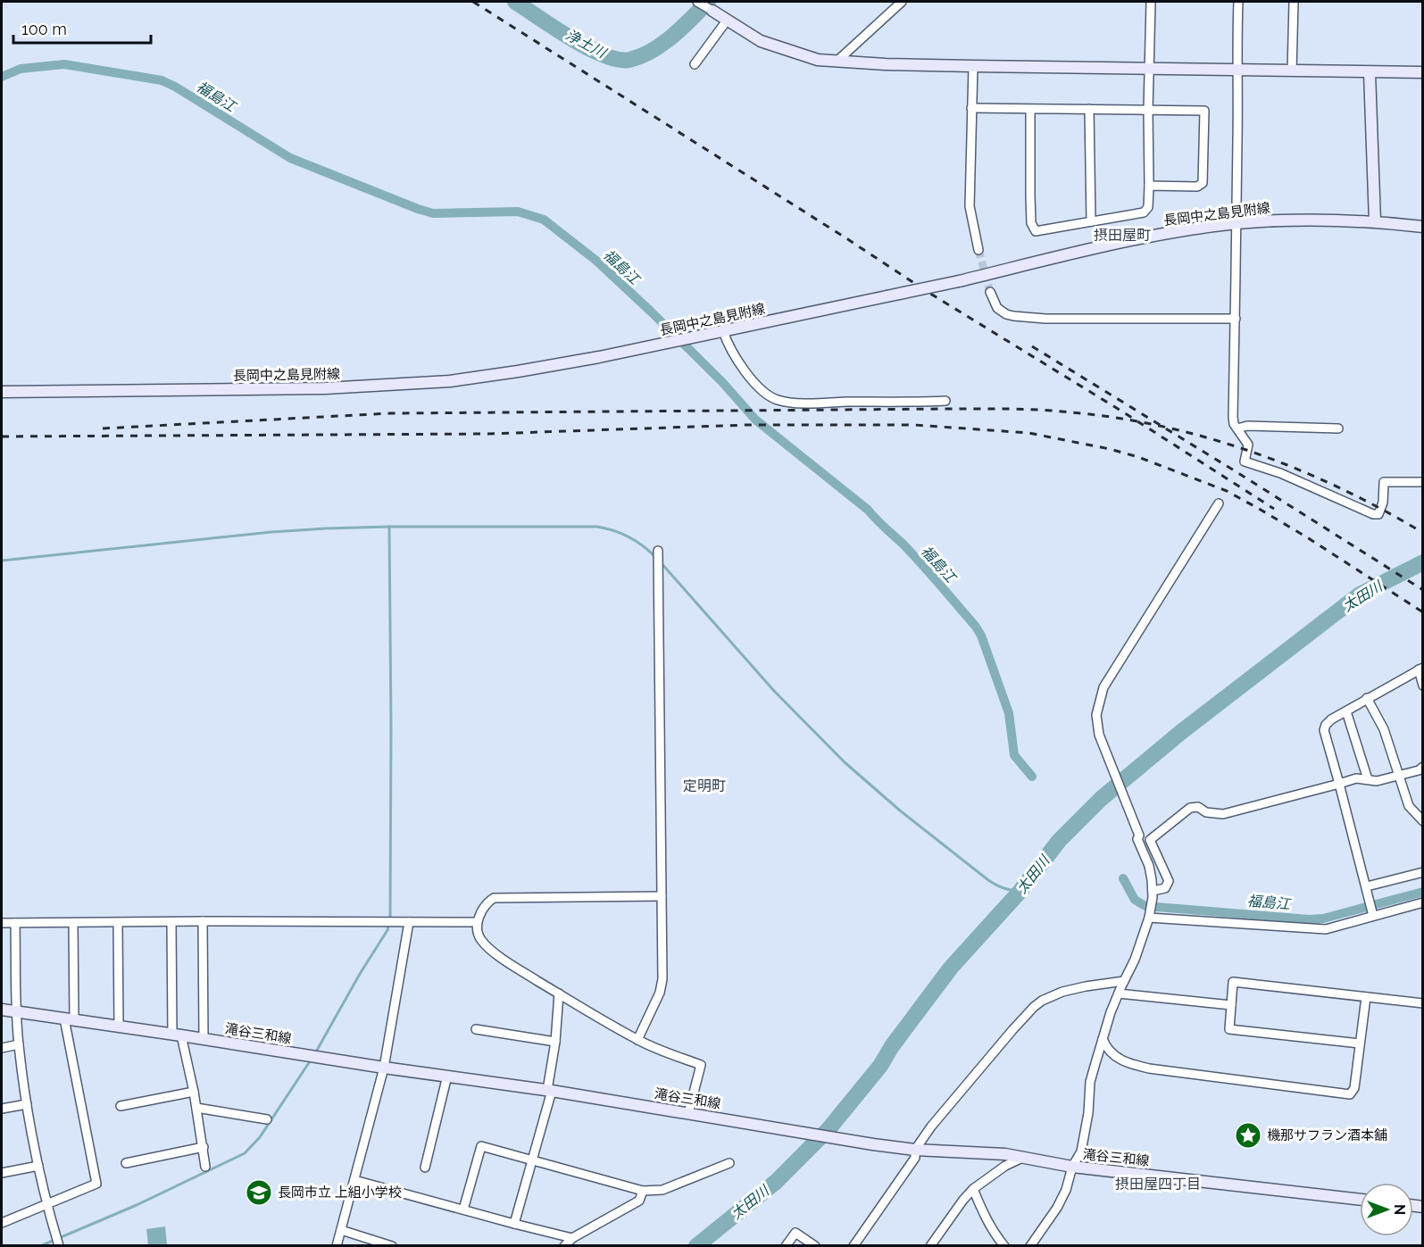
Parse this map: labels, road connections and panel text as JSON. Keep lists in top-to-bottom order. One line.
{"streets":{"main road":["長岡中之島見附線","滝谷三和線"]},"districts":["摂田屋町","定明町","摂田屋四丁目"],"water":["浄土川","福島江","太田川"],"places":{"place":["機那サフラン酒本舗"],"school or university":["長岡市立 上組小学校"]},"scale_bar":"100 m","north":"right"}
